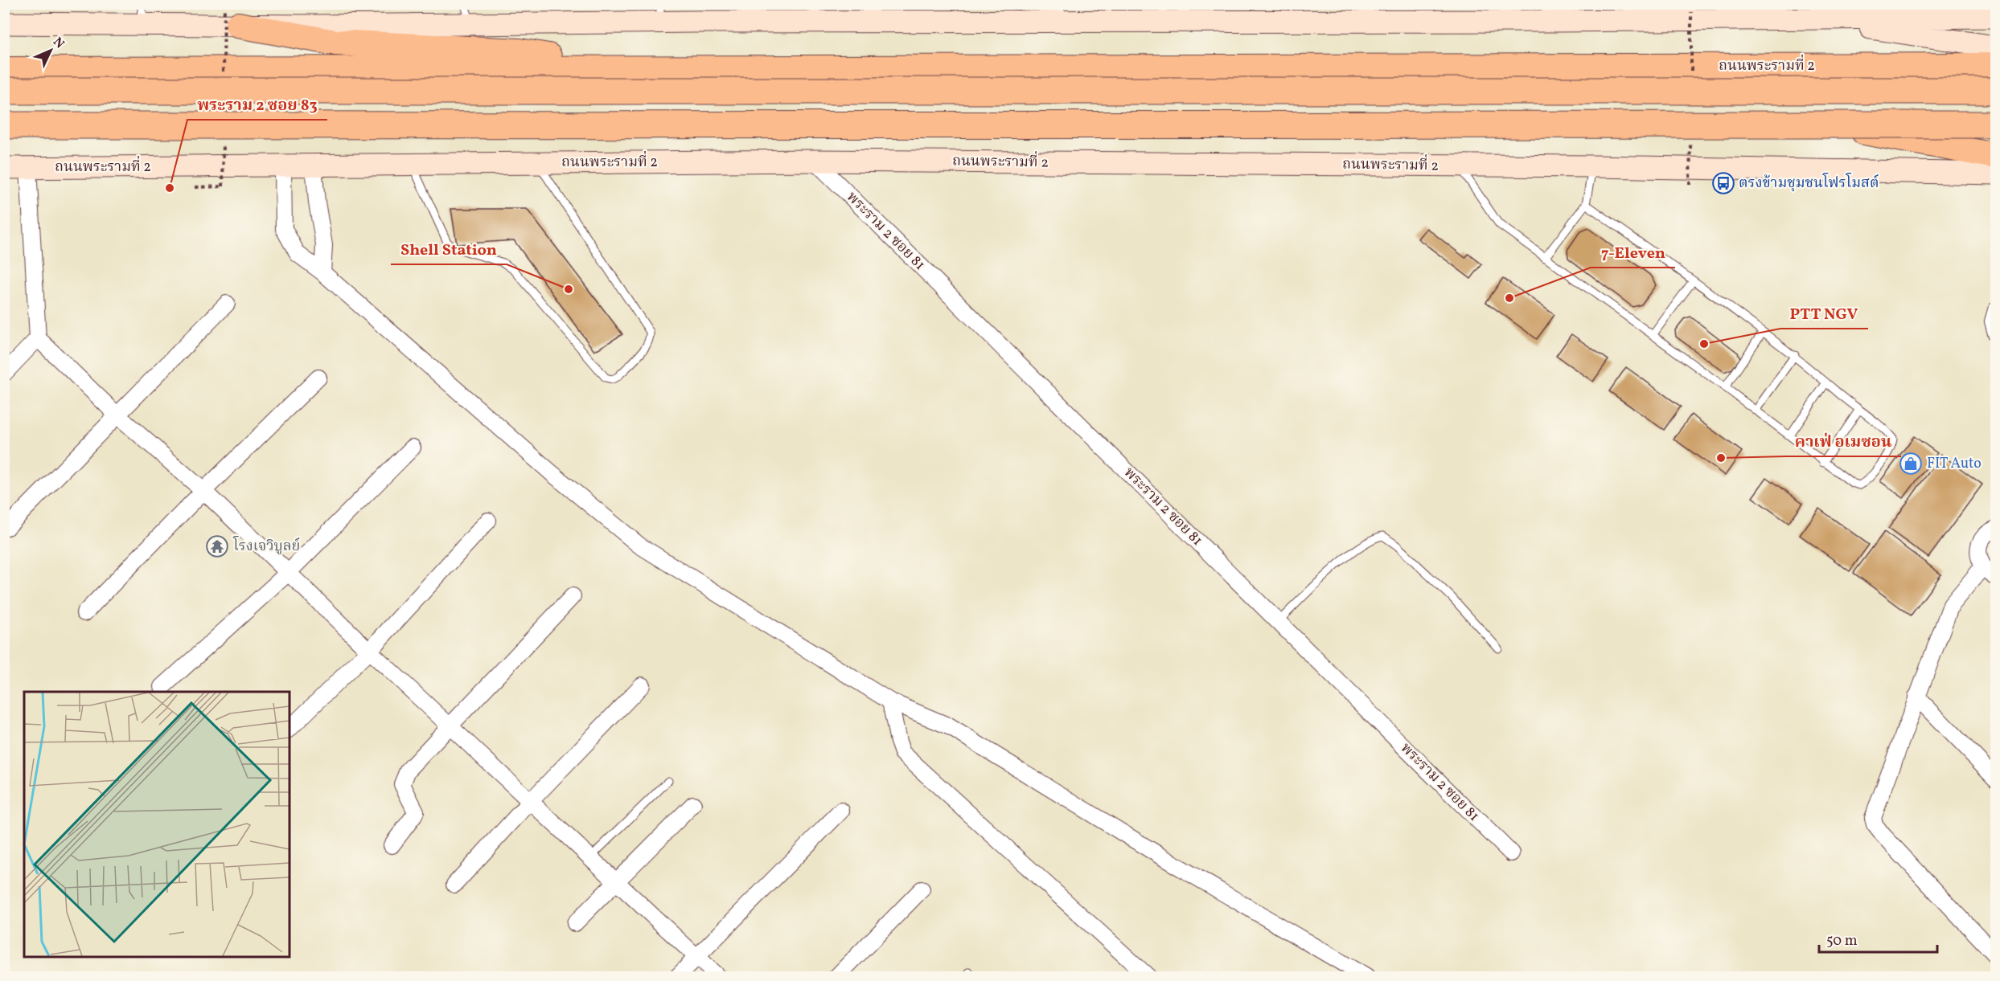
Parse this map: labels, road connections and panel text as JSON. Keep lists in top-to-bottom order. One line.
{"streets":{"highway":["ถนนพระรามที่ 2"],"street":["พระราม 2 ซอย 81"]},"crossings":[["ถนนพระรามที่ 2","พระราม 2 ซอย 81"]],"places":{"bus stop":["ตรงข้ามชุมชนโฟรโมสต์"],"other":["พระราม 2 ซอย 83","Shell Station","7-Eleven","PTT NGV","คาเฟ่ อเมซอน"],"shop":["FIT Auto"],"temple":["โรงเจวิบูลย์"]},"scale_bar":"50 m","north":"top right"}
